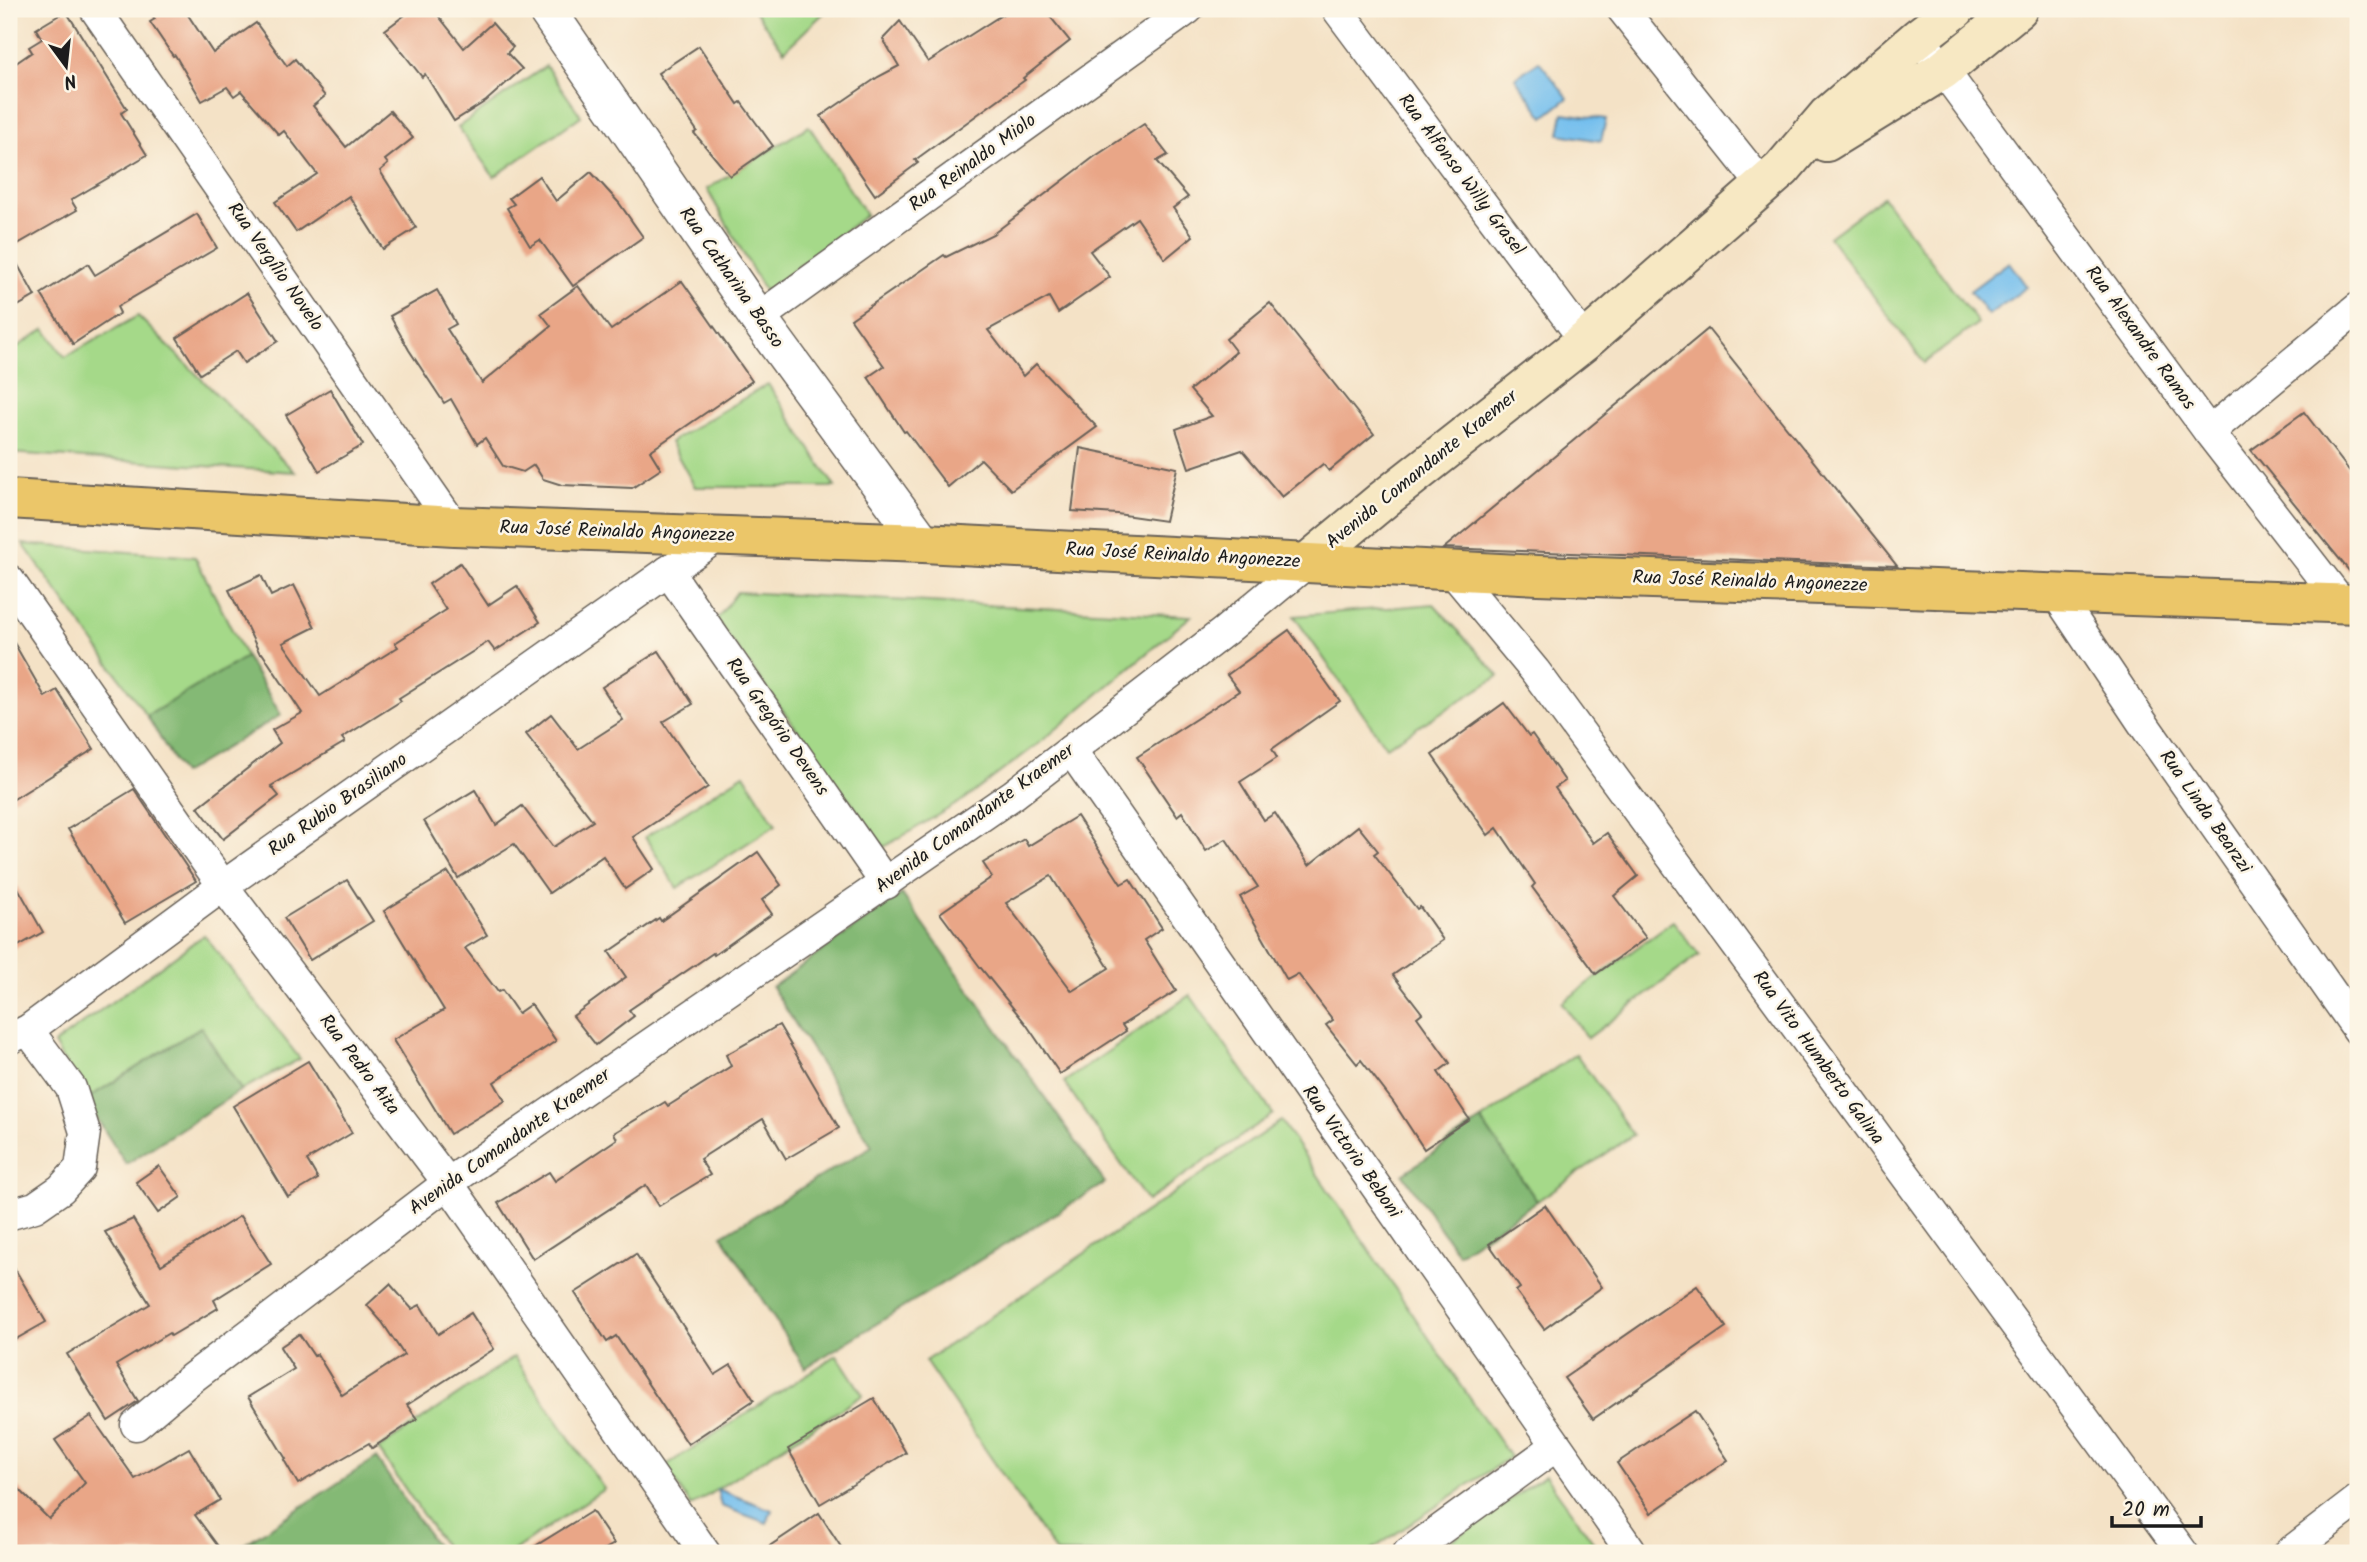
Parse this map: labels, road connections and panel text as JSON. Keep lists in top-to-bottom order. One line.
{"streets":{"main road":["Avenida Comandante Kraemer","Rua José Reinaldo Angonezze"],"street":["Rua Reinaldo Miolo","Rua Alfonso Willy Grasel","Rua Vergílio Novelo","Rua Catharina Basso","Rua Alexandre Ramos","Rua Gregório Devens","Rua Rubio Brasiliano","Rua Linda Bearzzi","Rua Vito Humberto Galina","Rua Pedro Aita","Rua Victorio Beboni"]},"crossings":[["Rua Reinaldo Miolo","Rua Catharina Basso"],["Rua Alfonso Willy Grasel","Avenida Comandante Kraemer"],["Rua Vergílio Novelo","Rua José Reinaldo Angonezze"],["Rua Catharina Basso","Rua José Reinaldo Angonezze"],["Rua Alexandre Ramos","Avenida Comandante Kraemer"],["Rua Alexandre Ramos","Rua José Reinaldo Angonezze"],["Avenida Comandante Kraemer","Rua José Reinaldo Angonezze"],["Avenida Comandante Kraemer","Rua Gregório Devens"],["Avenida Comandante Kraemer","Rua Pedro Aita"],["Avenida Comandante Kraemer","Rua Victorio Beboni"],["Rua José Reinaldo Angonezze","Rua Rubio Brasiliano"],["Rua José Reinaldo Angonezze","Rua Linda Bearzzi"],["Rua José Reinaldo Angonezze","Rua Vito Humberto Galina"],["Rua Gregório Devens","Rua Rubio Brasiliano"],["Rua Rubio Brasiliano","Rua Pedro Aita"]],"scale_bar":"20 m","north":"bottom"}
